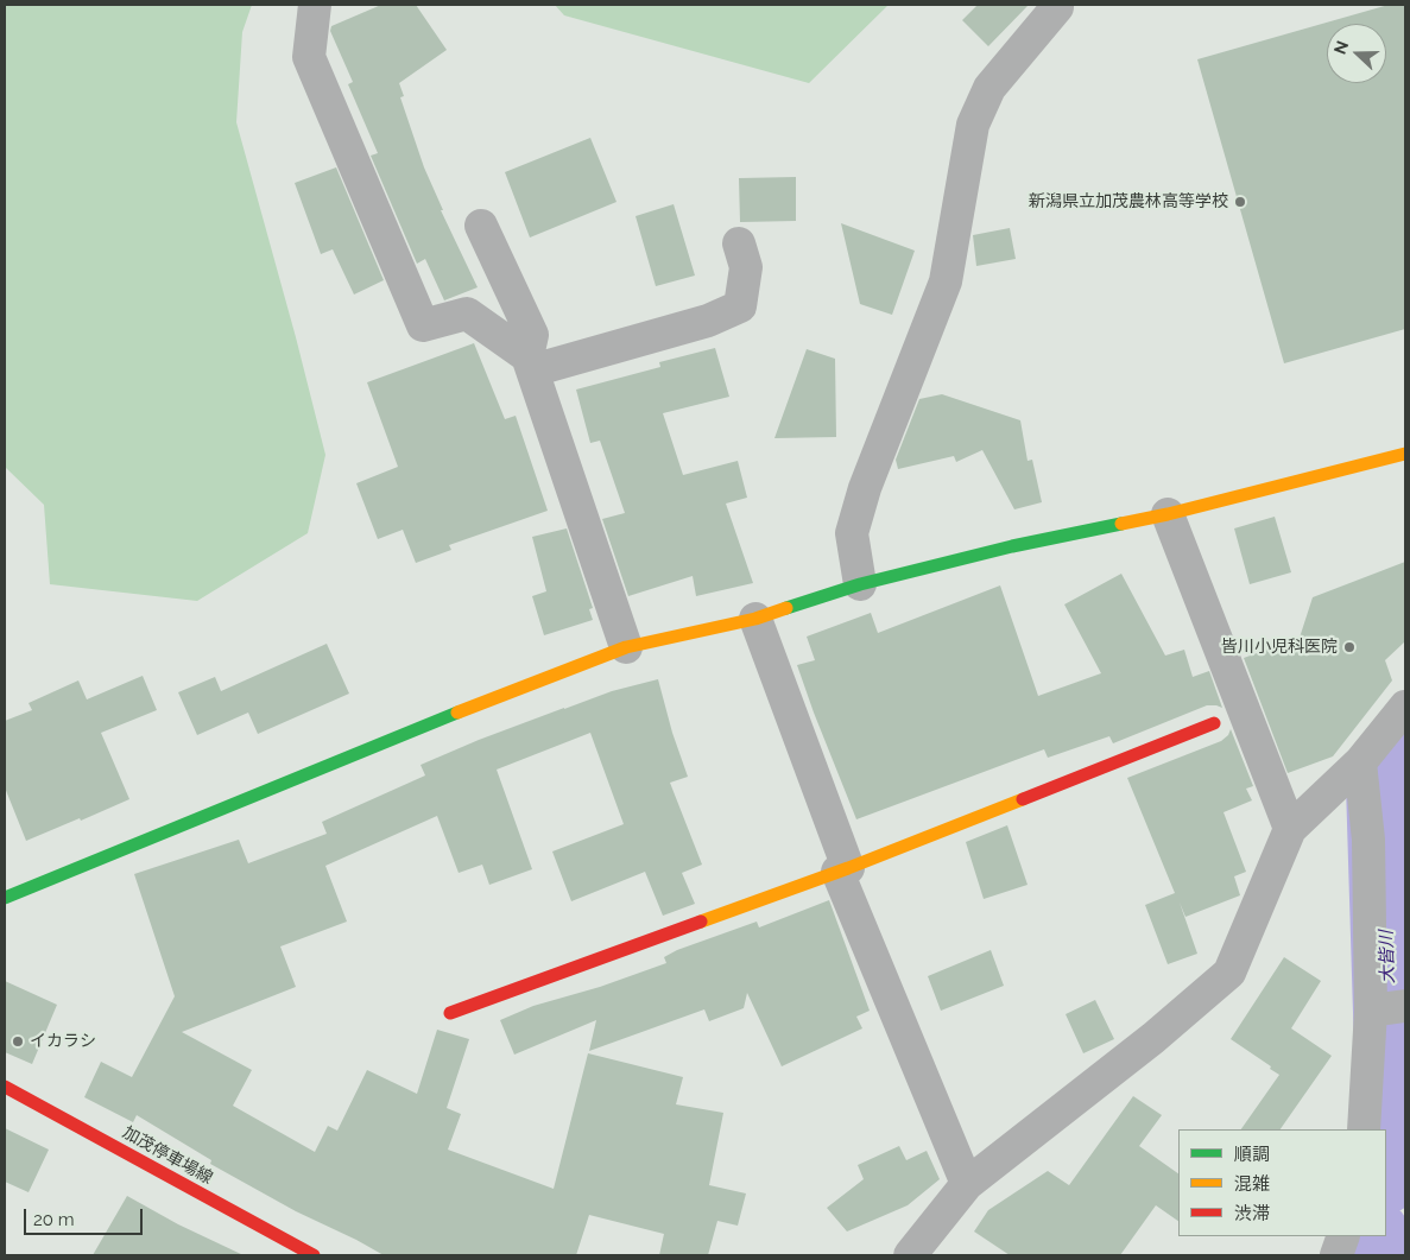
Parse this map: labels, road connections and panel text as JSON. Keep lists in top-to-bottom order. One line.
{"streets":{"street":["加茂停車場線"]},"water":["大皆川"],"places":["新潟県立加茂農林高等学校","皆川小児科医院","イカラシ"],"legend":["順調","混雑","渋滞"],"scale_bar":"20 m","north":"left"}
